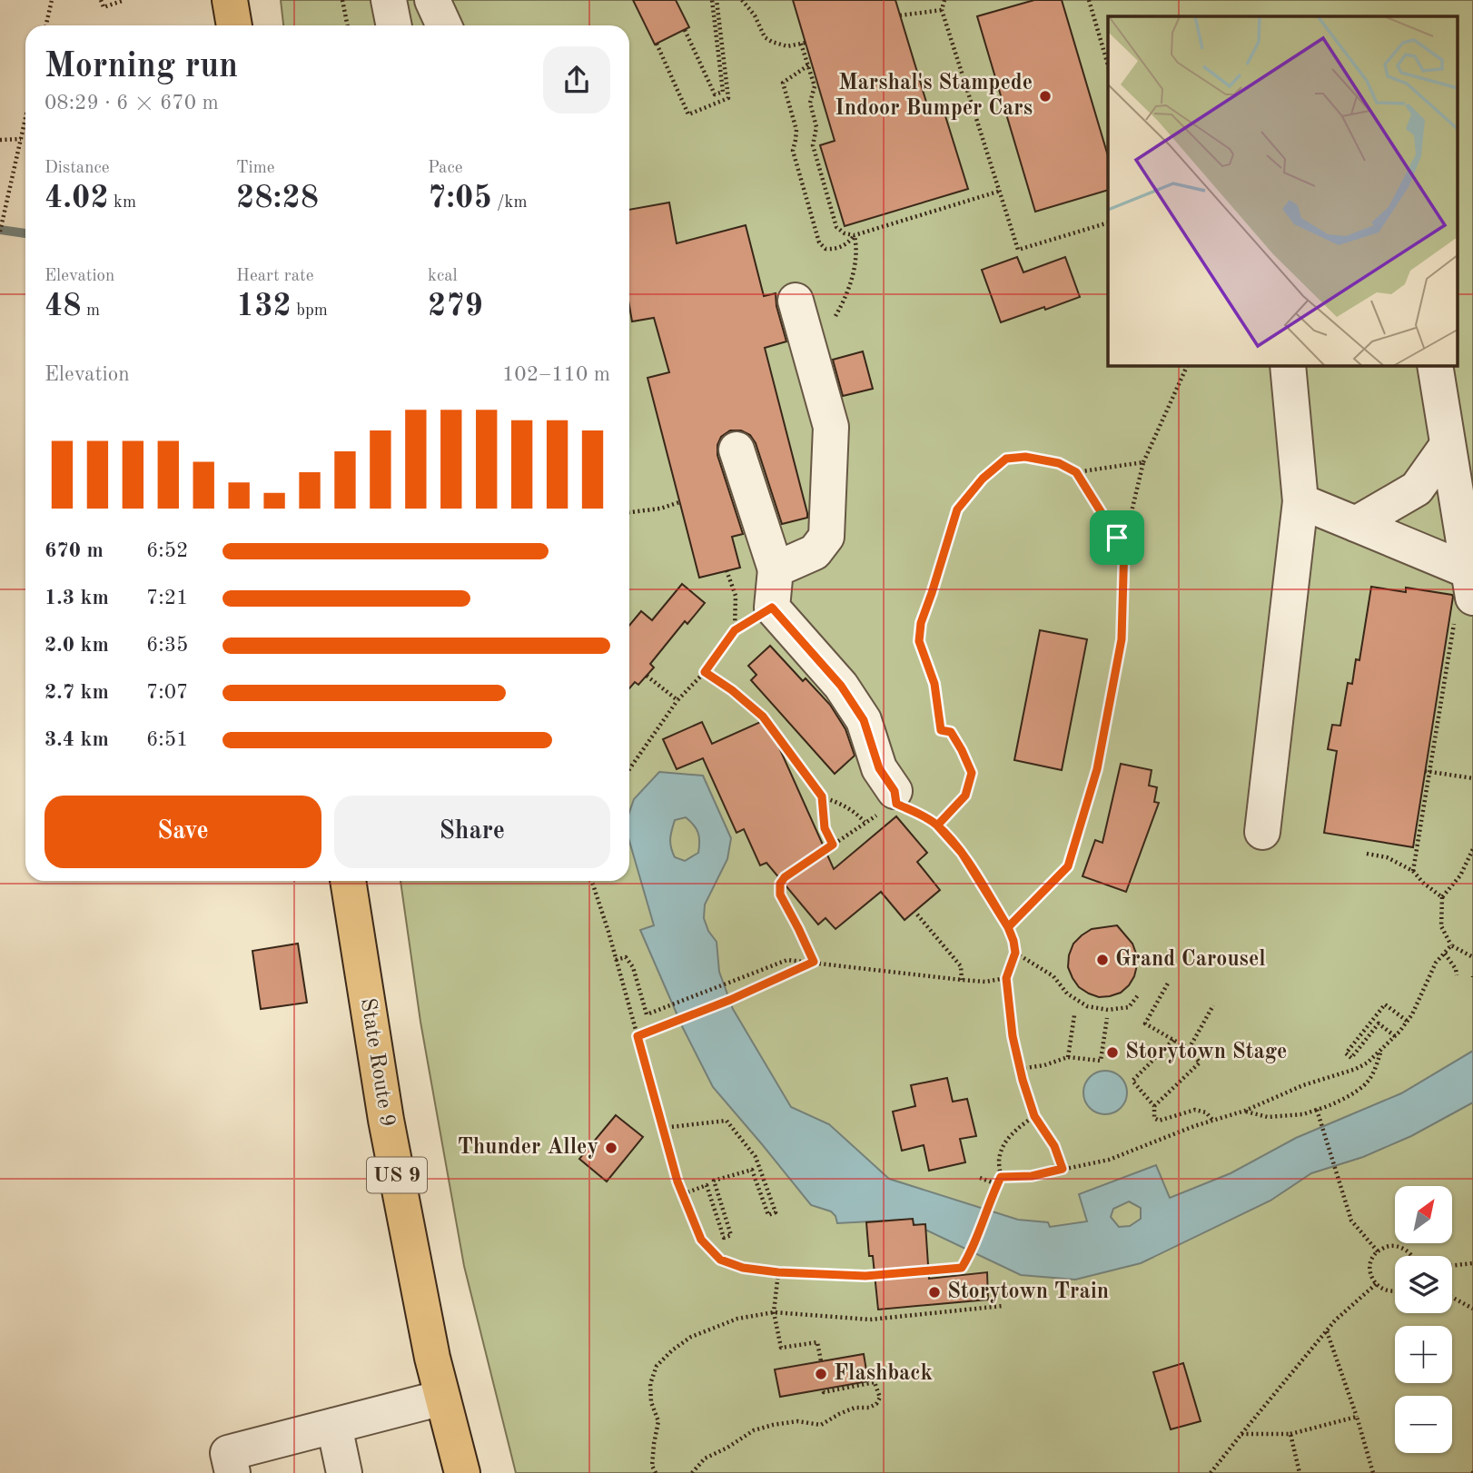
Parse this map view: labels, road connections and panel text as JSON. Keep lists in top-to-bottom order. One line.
{"streets":{"main road":["State Route 9","US 9"]},"places":["Marshal's Stampede Indoor Bumper Cars","Grand Carousel","Storytown Stage","Thunder Alley","Storytown Train","Flashback"],"north":"top right","page":{"heading":["Morning run","08:29 · 6 × 670 m"],"stats":[["Distance","4.02 km"],["Time","28:28"],["Pace","7:05 /km"],["Elevation","48 m"],["Heart rate","132 bpm"],["kcal","279"]],"chart":["Elevation","102–110 m"],"list":[{"name":"670 m","note":"6:52"},{"name":"1.3 km","note":"7:21"},{"name":"2.0 km","note":"6:35"},{"name":"2.7 km","note":"7:07"},{"name":"3.4 km","note":"6:51"}],"buttons":["Save","Share"],"map_buttons":["+","−"]}}
